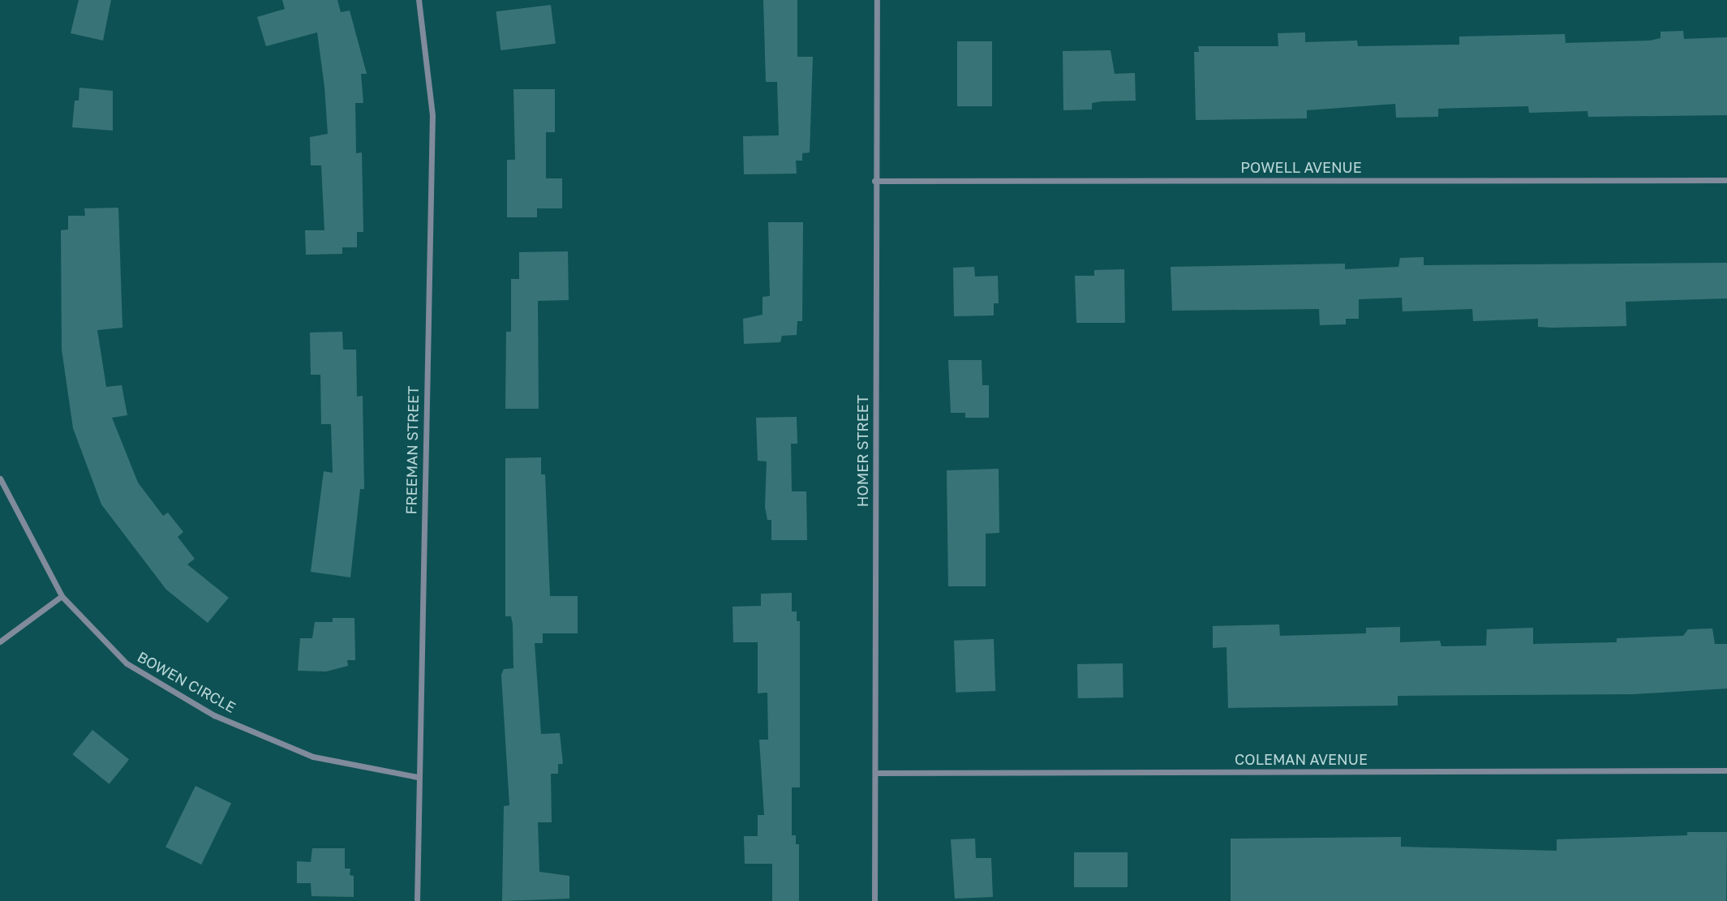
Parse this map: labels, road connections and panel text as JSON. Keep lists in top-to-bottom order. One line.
{"streets":{"street":["POWELL AVENUE","FREEMAN STREET","HOMER STREET","BOWEN CIRCLE","COLEMAN AVENUE"]},"crossings":[["POWELL AVENUE","HOMER STREET"],["FREEMAN STREET","BOWEN CIRCLE"],["HOMER STREET","COLEMAN AVENUE"]]}
